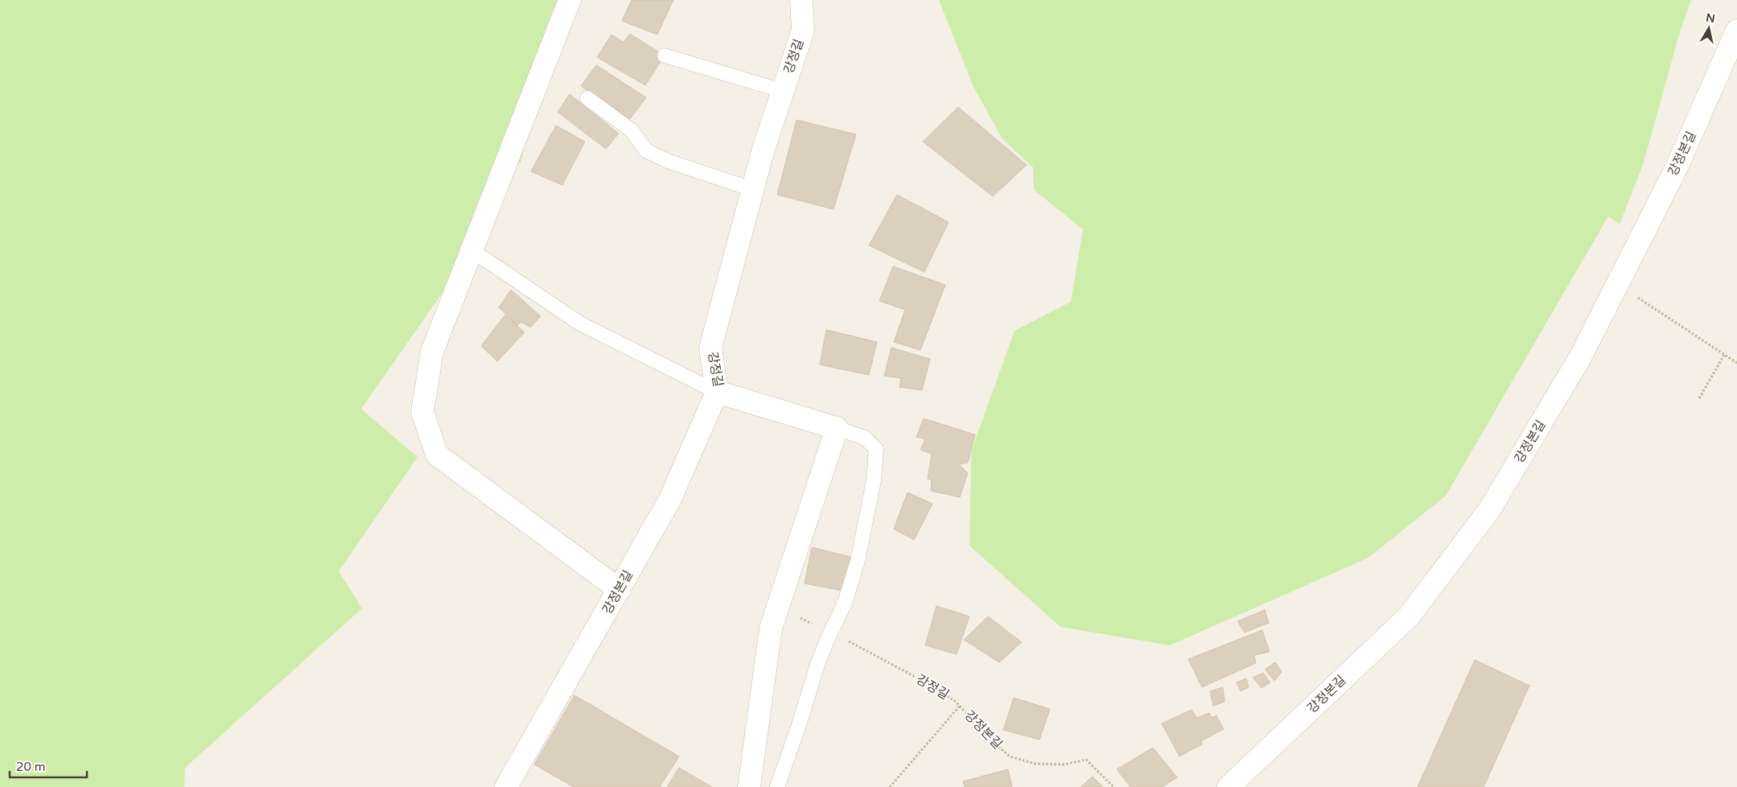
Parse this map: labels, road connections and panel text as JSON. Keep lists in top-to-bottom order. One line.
{"streets":{"street":["강정길","강정본길"]},"crossings":[["강정길","강정본길"]],"scale_bar":"20 m","north":"top"}
